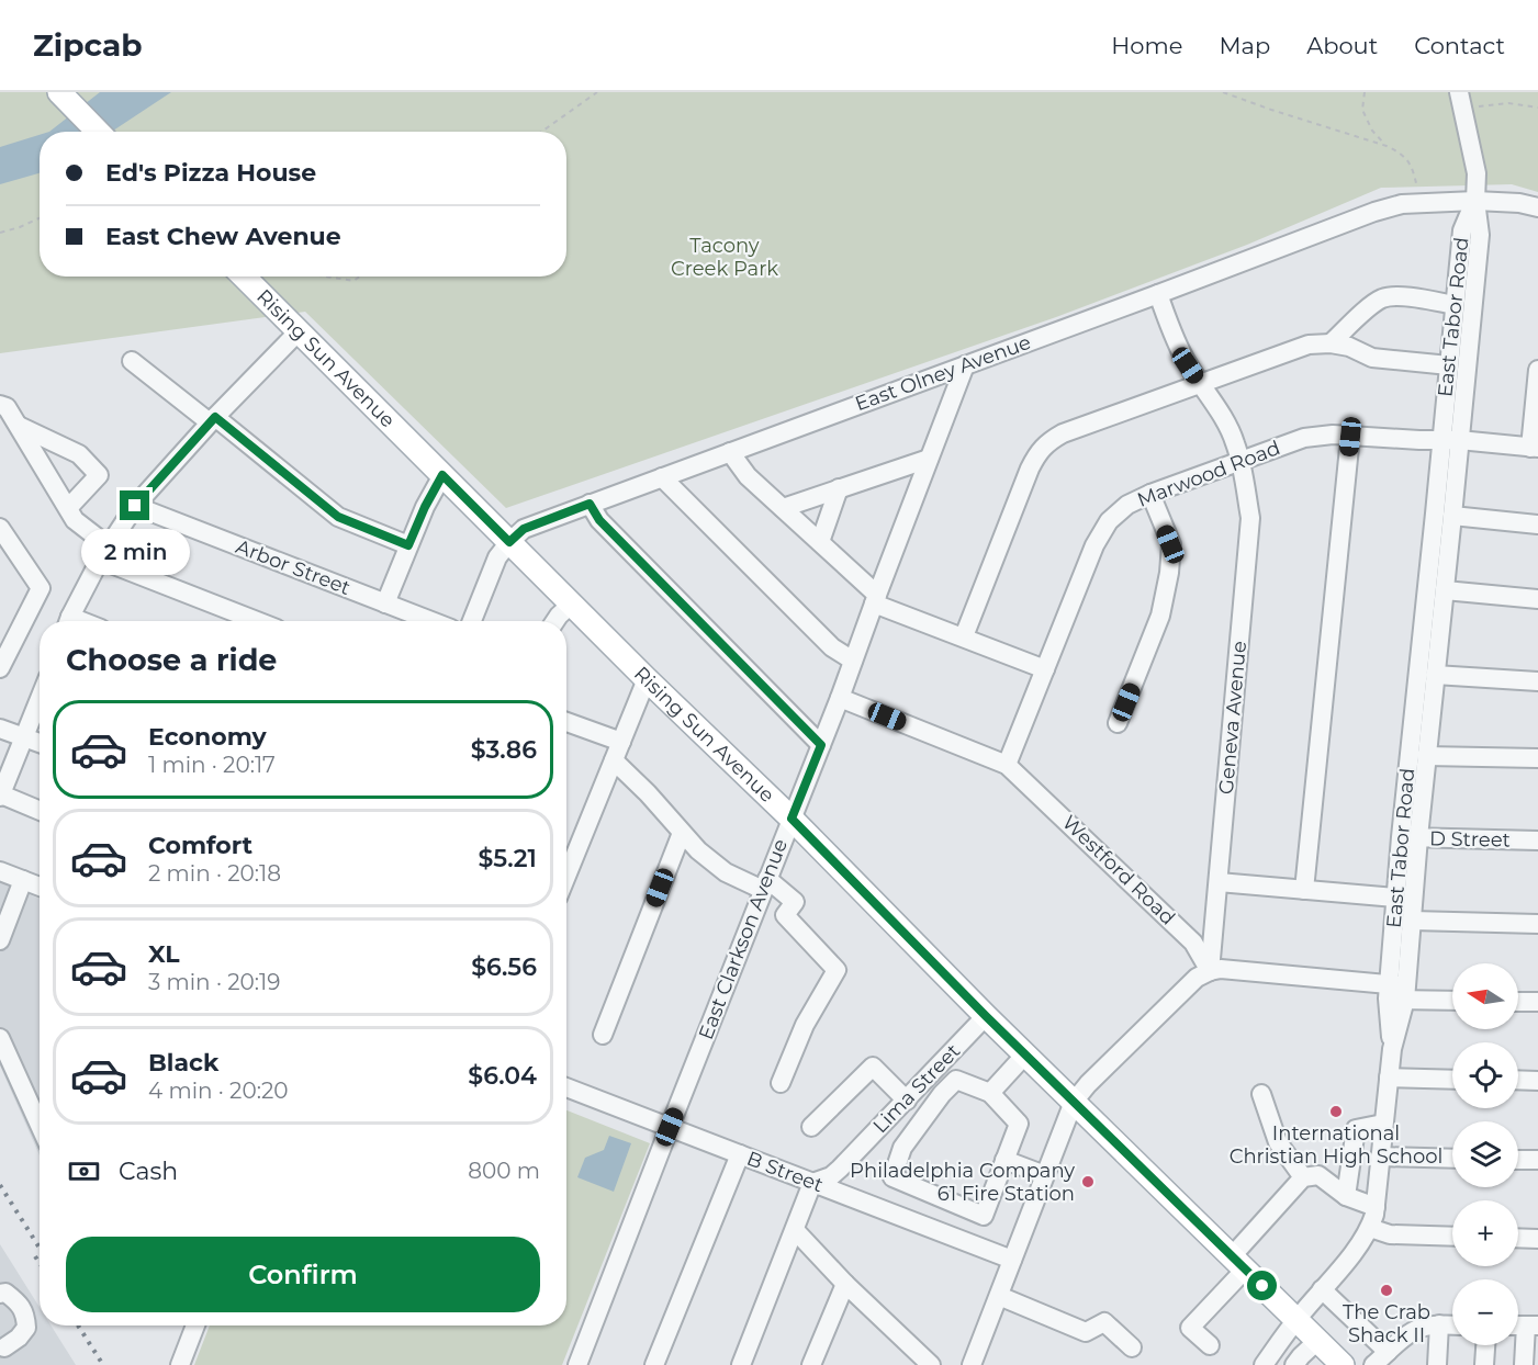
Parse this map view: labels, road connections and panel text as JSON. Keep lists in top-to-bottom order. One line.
{"streets":{"main road":["Rising Sun Avenue"],"street":["East Tabor Road","East Olney Avenue","Marwood Road","Arbor Street","Geneva Avenue","D Street","Westford Road","East Clarkson Avenue","Lima Street","B Street"]},"crossings":[["East Tabor Road","Rising Sun Avenue"],["East Tabor Road","East Olney Avenue"],["East Tabor Road","Marwood Road"],["East Tabor Road","D Street"],["Rising Sun Avenue","East Olney Avenue"],["Rising Sun Avenue","East Clarkson Avenue"],["Rising Sun Avenue","Lima Street"],["East Olney Avenue","Geneva Avenue"],["East Olney Avenue","East Clarkson Avenue"],["Marwood Road","Geneva Avenue"],["Marwood Road","Westford Road"],["Geneva Avenue","Westford Road"],["Westford Road","East Clarkson Avenue"],["East Clarkson Avenue","B Street"],["Lima Street","B Street"]],"parks":["Tacony Creek Park"],"places":["International Christian High School","Philadelphia Company 61 Fire Station","The Crab Shack II"],"north":"left","page":{"header":"Zipcab","nav":["Home","Map","About","Contact"],"banner":["Ed's Pizza House","East Chew Avenue"],"bubble":"2 min","heading":"Choose a ride","list":[{"name":"Economy","note":"1 min · 20:17","value":"$3.86"},{"name":"Comfort","note":"2 min · 20:18","value":"$5.21"},{"name":"XL","note":"3 min · 20:19","value":"$6.56"},{"name":"Black","note":"4 min · 20:20","value":"$6.04"}],"map_buttons":["+","−"],"pay":["Cash","800 m"],"buttons":"Confirm"}}
